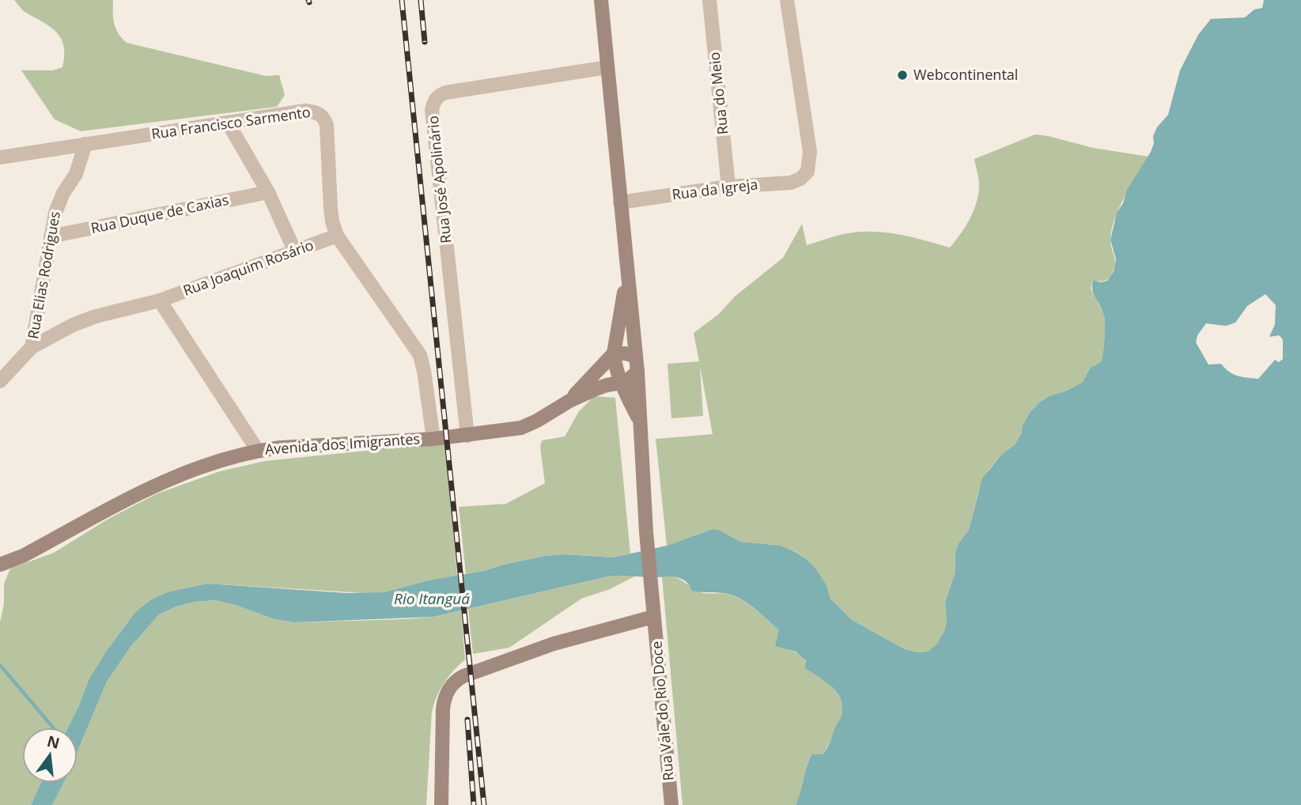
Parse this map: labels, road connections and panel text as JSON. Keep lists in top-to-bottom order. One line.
{"streets":{"street":["Rua do Meio","Rua Francisco Sarmento","Rua José Apolinário","Rua da Igreja","Rua Duque de Caxias","Rua Joaquim Rosário","Rua Elias Rodrigues","Avenida dos Imigrantes","Rua Vale do Rio Doce"]},"crossings":[["Rua do Meio","Rua da Igreja"],["Rua Francisco Sarmento","Rua Joaquim Rosário"],["Rua Francisco Sarmento","Rua Elias Rodrigues"],["Rua Francisco Sarmento","Avenida dos Imigrantes"],["Rua José Apolinário","Avenida dos Imigrantes"],["Rua José Apolinário","Rua Vale do Rio Doce"],["Rua da Igreja","Rua Vale do Rio Doce"],["Rua Duque de Caxias","Rua Elias Rodrigues"],["Rua Joaquim Rosário","Rua Elias Rodrigues"],["Avenida dos Imigrantes","Rua Vale do Rio Doce"]],"water":["Rio Itanguá"],"places":["Webcontinental"],"north":"top"}
